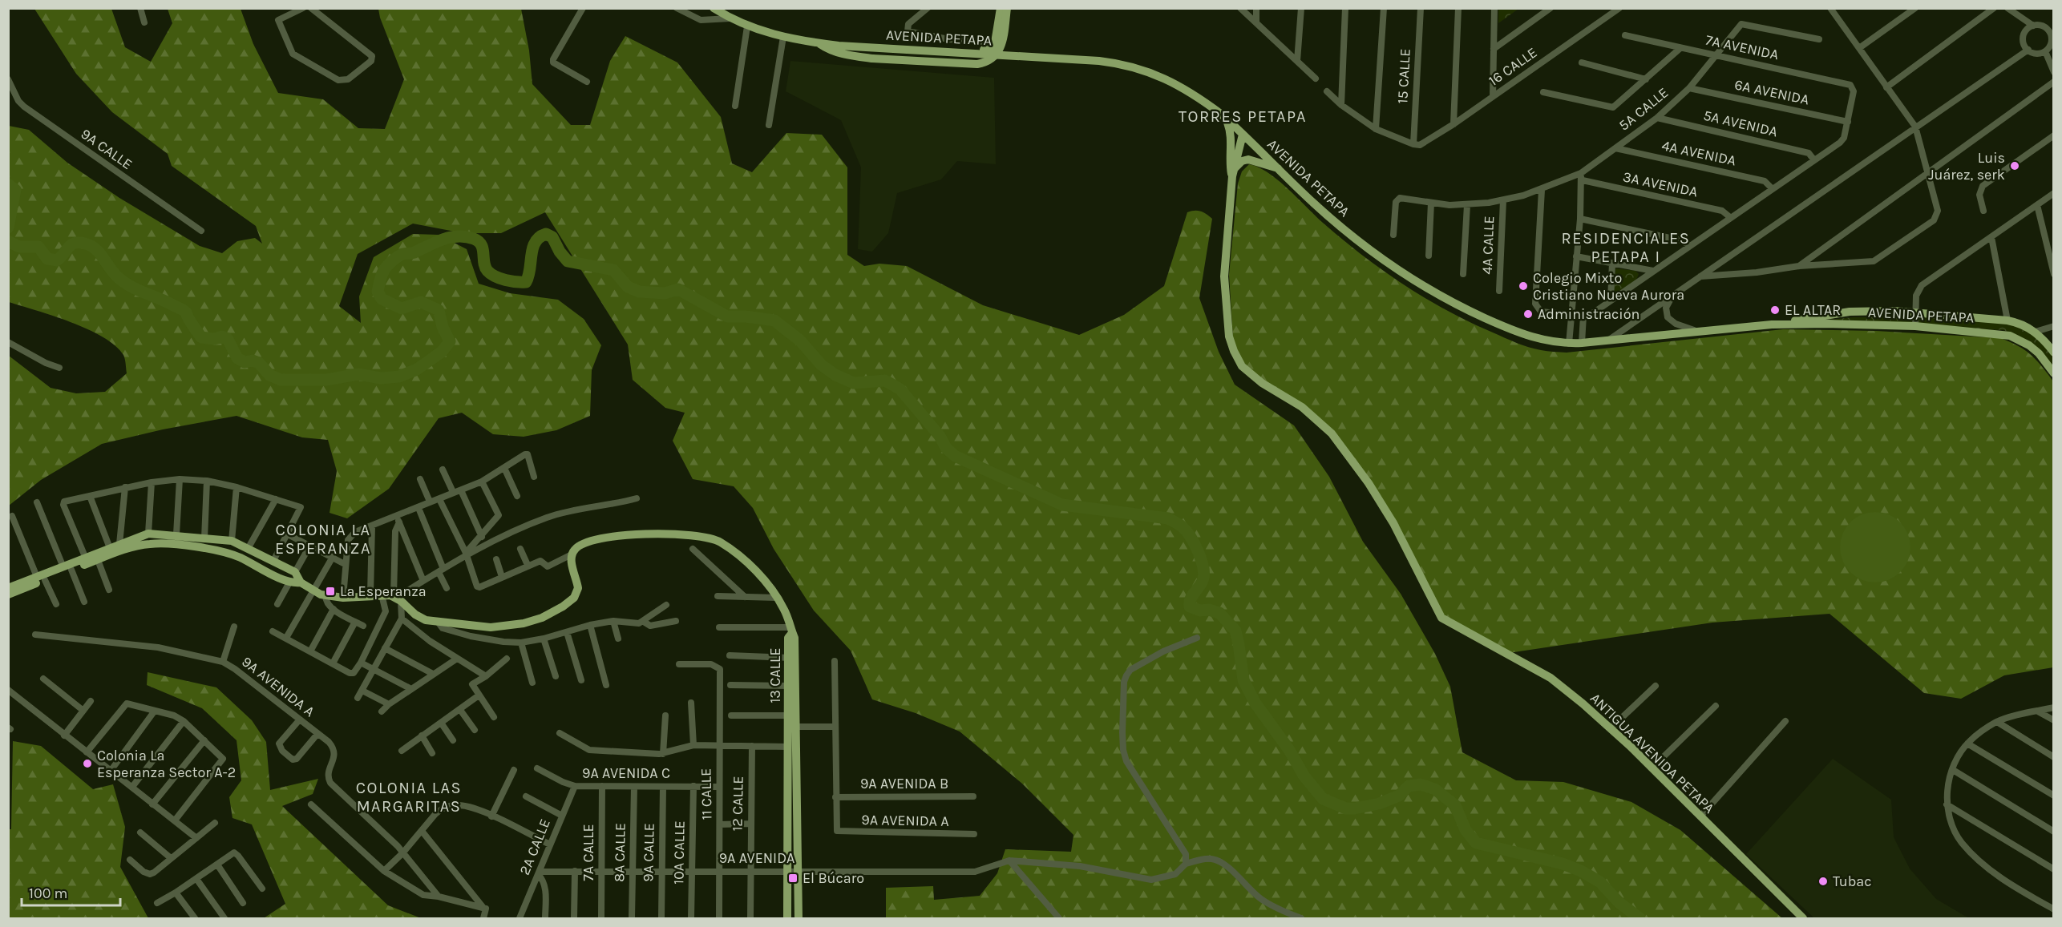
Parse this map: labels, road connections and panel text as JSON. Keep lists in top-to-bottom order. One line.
{"streets":{"main road":["AVENIDA PETAPA","13 CALLE","ANTIGUA AVENIDA PETAPA"],"street":["7A AVENIDA","16 CALLE","15 CALLE","6A AVENIDA","5A CALLE","5A AVENIDA","9A CALLE","4A AVENIDA","3A AVENIDA","4A CALLE","9A AVENIDA A","9A AVENIDA C","9A AVENIDA B","11 CALLE","12 CALLE","2A CALLE","7A CALLE","8A CALLE","10A CALLE","9A AVENIDA"]},"crossings":[["AVENIDA PETAPA","ANTIGUA AVENIDA PETAPA"],["7A AVENIDA","6A AVENIDA"],["7A AVENIDA","5A CALLE"],["16 CALLE","15 CALLE"],["6A AVENIDA","5A CALLE"],["5A CALLE","5A AVENIDA"],["5A CALLE","4A AVENIDA"],["5A CALLE","3A AVENIDA"],["5A CALLE","4A CALLE"],["9A CALLE","9A AVENIDA C"],["9A CALLE","9A AVENIDA"],["13 CALLE","9A AVENIDA"],["9A AVENIDA A","9A AVENIDA B"],["9A AVENIDA C","11 CALLE"],["9A AVENIDA C","2A CALLE"],["9A AVENIDA C","7A CALLE"],["9A AVENIDA C","8A CALLE"],["9A AVENIDA C","10A CALLE"],["11 CALLE","9A AVENIDA"],["12 CALLE","9A AVENIDA"],["2A CALLE","9A AVENIDA"],["7A CALLE","9A AVENIDA"],["8A CALLE","9A AVENIDA"],["10A CALLE","9A AVENIDA"]],"districts":["TORRES PETAPA","RESIDENCIALES PETAPA I","COLONIA LA ESPERANZA","COLONIA LAS MARGARITAS"],"places":{"other":["Luis Juárez, serk","Colegio Mixto Cristiano Nueva Aurora","EL ALTAR","Administración","Colonia La Esperanza Sector A-2","Tubac"],"transit":["La Esperanza","El Búcaro"]},"scale_bar":"100 m"}
